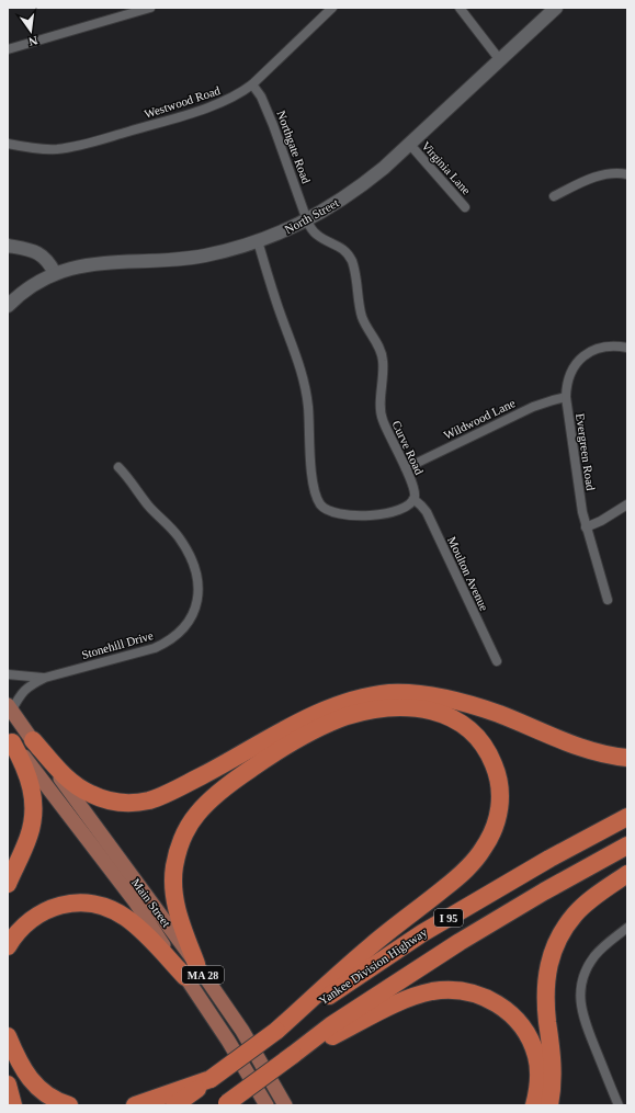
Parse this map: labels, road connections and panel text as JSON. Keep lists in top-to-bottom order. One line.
{"streets":{"highway":["I 95","Yankee Division Highway"],"main road":["Main Street","MA 28"],"street":["Westwood Road","Northgate Road","Virginia Lane","North Street","Wildwood Lane","Curve Road","Evergreen Road","Moulton Avenue","Stonehill Drive"]},"crossings":[["Westwood Road","Northgate Road"],["Northgate Road","North Street"],["Northgate Road","Curve Road"],["Virginia Lane","North Street"],["North Street","Curve Road"],["Wildwood Lane","Curve Road"],["Wildwood Lane","Evergreen Road"],["Curve Road","Moulton Avenue"],["Stonehill Drive","Main Street"]],"north":"bottom"}
